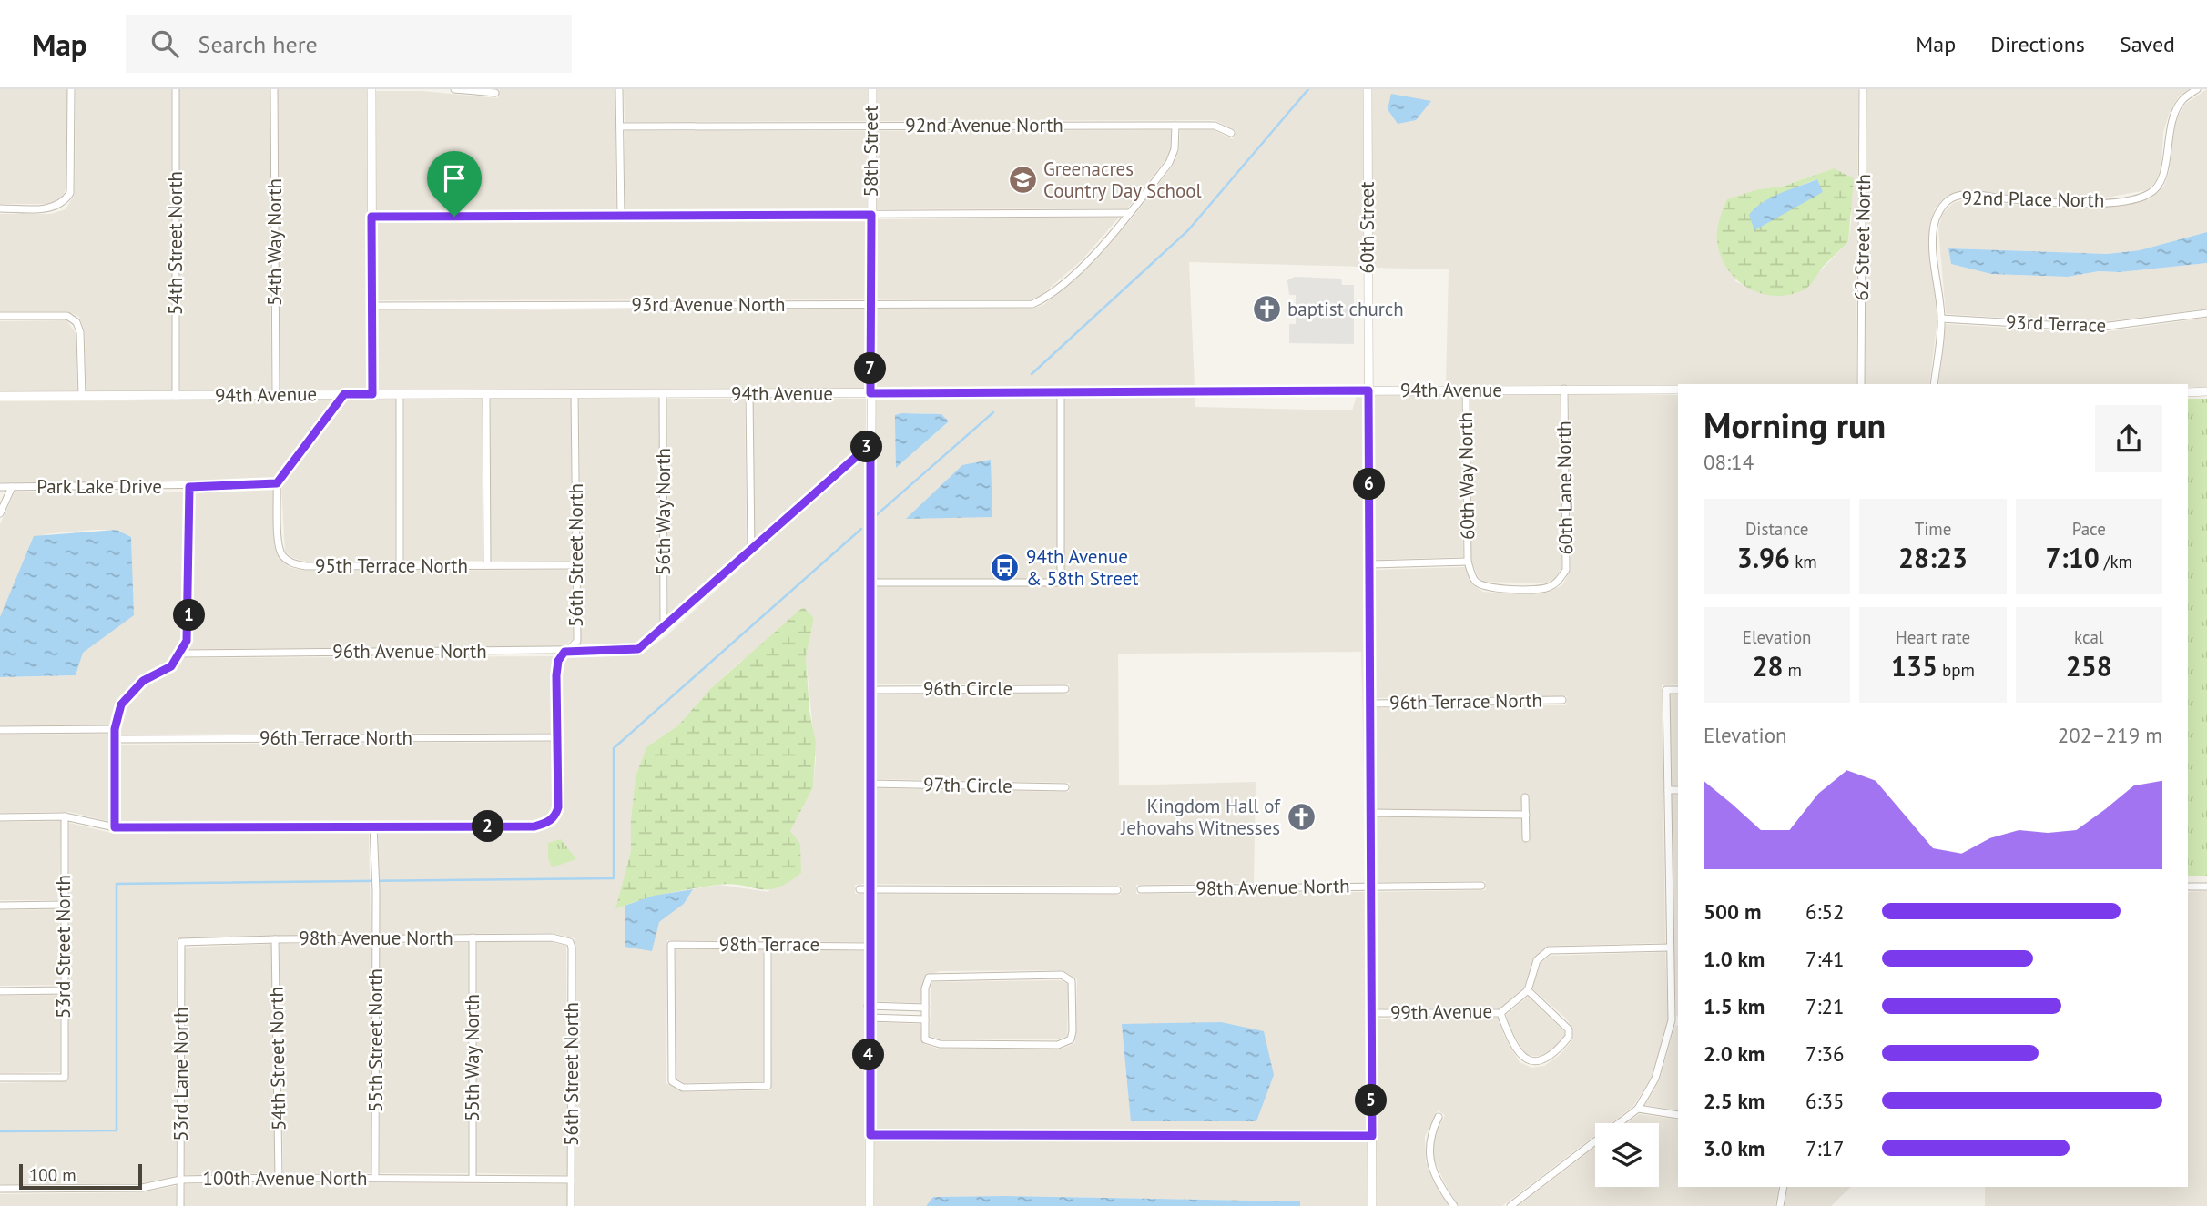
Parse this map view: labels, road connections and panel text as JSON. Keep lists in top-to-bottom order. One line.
{"streets":{"street":["92nd Avenue North","58th Street","92nd Place North","60th Street","62 Street North","54th Way North","54th Street North","93rd Avenue North","93rd Terrace","94th Avenue","60th Way North","Park Lake Drive","60th Lane North","56th Way North","56th Street North","95th Terrace North","96th Avenue North","96th Circle","96th Terrace North","97th Circle","98th Avenue North","98th Terrace","53rd Street North","99th Avenue","55th Street North","55th Way North","53rd Lane North","100th Avenue North"]},"crossings":[["92nd Avenue North","58th Street"],["58th Street","93rd Avenue North"],["58th Street","94th Avenue"],["58th Street","96th Circle"],["58th Street","97th Circle"],["58th Street","98th Terrace"],["92nd Place North","93rd Terrace"],["60th Street","94th Avenue"],["60th Street","96th Terrace North"],["60th Street","98th Avenue North"],["60th Street","99th Avenue"],["54th Way North","94th Avenue"],["54th Street North","94th Avenue"],["54th Street North","98th Avenue North"],["54th Street North","100th Avenue North"],["94th Avenue","60th Way North"],["94th Avenue","60th Lane North"],["94th Avenue","56th Way North"],["94th Avenue","56th Street North"],["60th Way North","60th Lane North"],["Park Lake Drive","95th Terrace North"],["56th Way North","96th Avenue North"],["56th Street North","95th Terrace North"],["56th Street North","96th Avenue North"],["56th Street North","96th Terrace North"],["56th Street North","98th Avenue North"],["56th Street North","55th Street North"],["56th Street North","100th Avenue North"],["98th Avenue North","55th Street North"],["98th Avenue North","55th Way North"],["98th Avenue North","53rd Lane North"],["55th Street North","100th Avenue North"],["55th Way North","100th Avenue North"],["53rd Lane North","100th Avenue North"]],"places":{"school or university":["Greenacres Country Day School"],"church":["baptist church","Kingdom Hall of Jehovahs Witnesses"],"bus stop":["94th Avenue & 58th Street"]},"scale_bar":"100 m","page":{"header":"Map","search":"Search here","nav":["Map","Directions","Saved"],"pins":["7","3","6","1","2","4","5"],"heading":["Morning run","08:14"],"stats":[["Distance","3.96 km"],["Time","28:23"],["Pace","7:10 /km"],["Elevation","28 m"],["Heart rate","135 bpm"],["kcal","258"]],"chart":["Elevation","202–219 m"],"list":[{"name":"500 m","note":"6:52"},{"name":"1.0 km","note":"7:41"},{"name":"1.5 km","note":"7:21"},{"name":"2.0 km","note":"7:36"},{"name":"2.5 km","note":"6:35"},{"name":"3.0 km","note":"7:17"}],"scale":"100 m"}}
